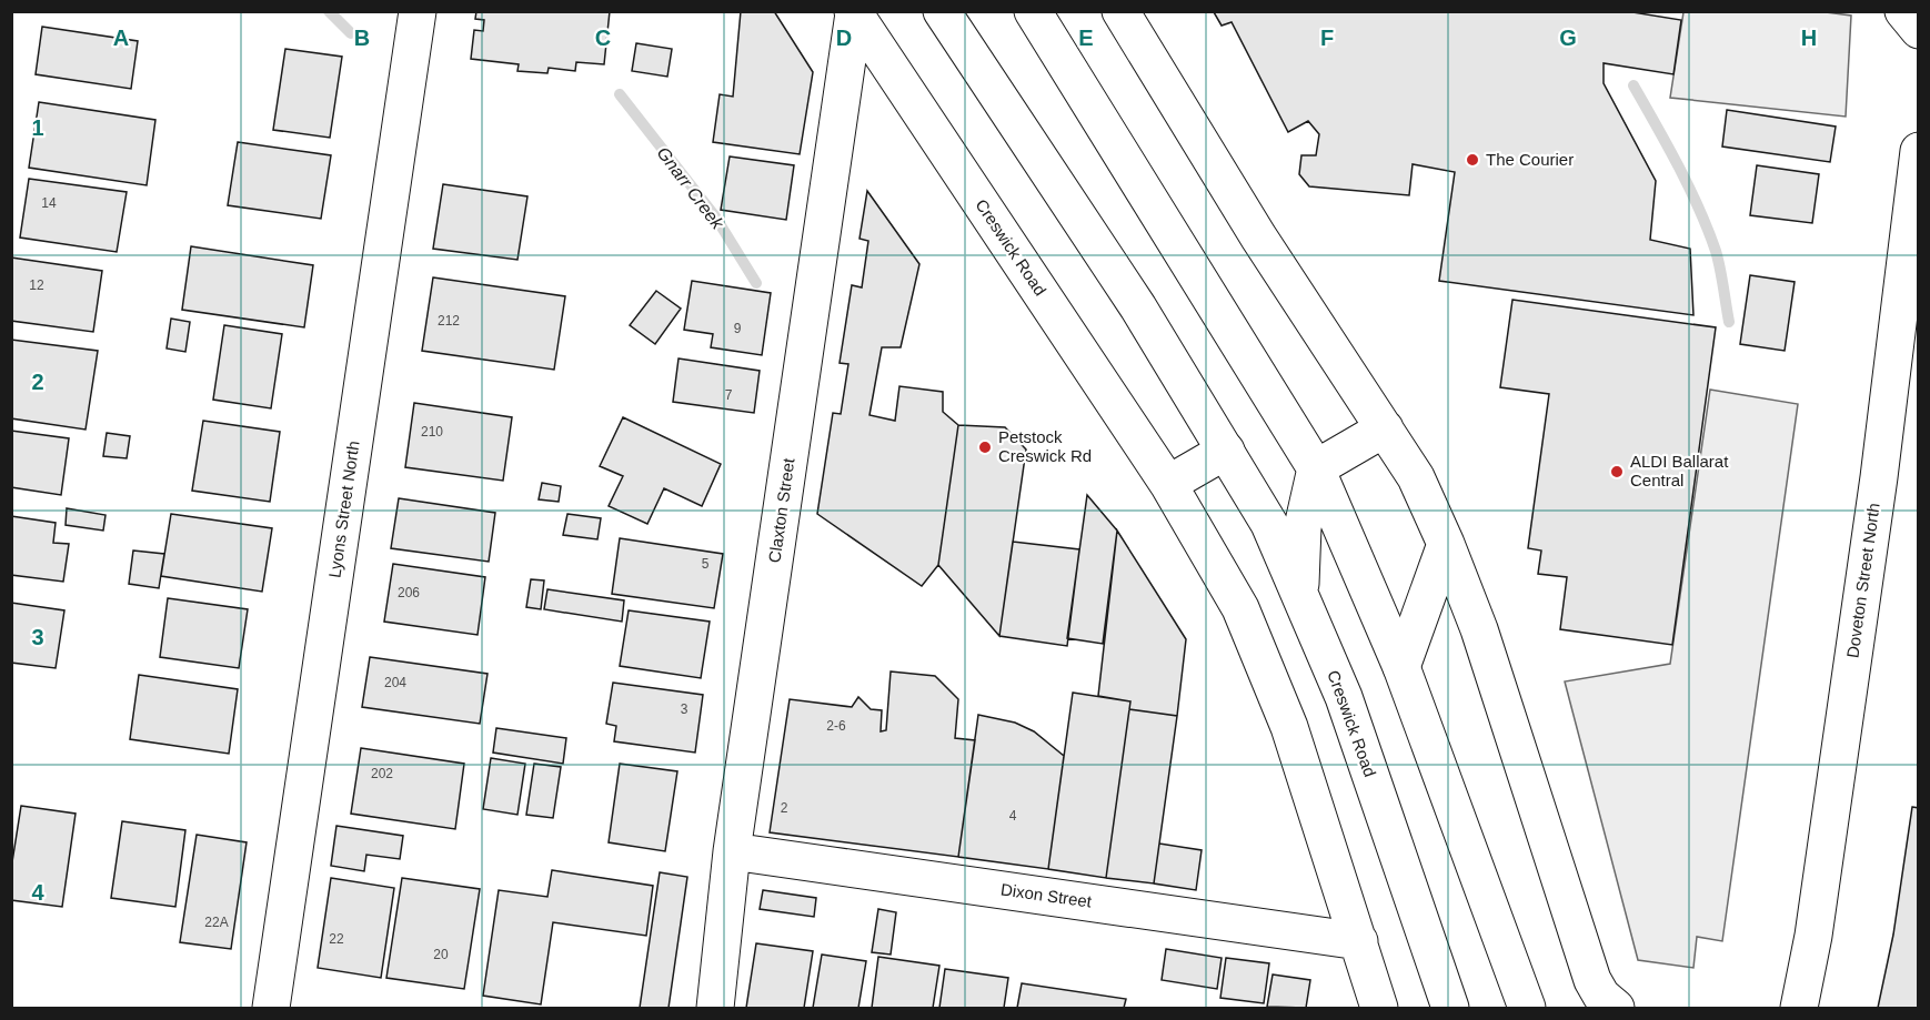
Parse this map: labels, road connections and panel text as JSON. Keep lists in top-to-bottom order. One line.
{"streets":{"main road":["Creswick Road","Lyons Street North","Claxton Street","Doveton Street North","Dixon Street"]},"crossings":[["Creswick Road","Claxton Street"],["Creswick Road","Dixon Street"],["Claxton Street","Dixon Street"]],"water":["Gnarr Creek"],"places":["The Courier","Petstock Creswick Rd","ALDI Ballarat Central"],"house_numbers":["14","12","212","9","7","210","5","206","204","3","2-6","202","2","4","22A","22","20"],"grid":{"columns":["A","B","C","D","E","F","G","H"],"rows":["1","2","3","4"]}}
